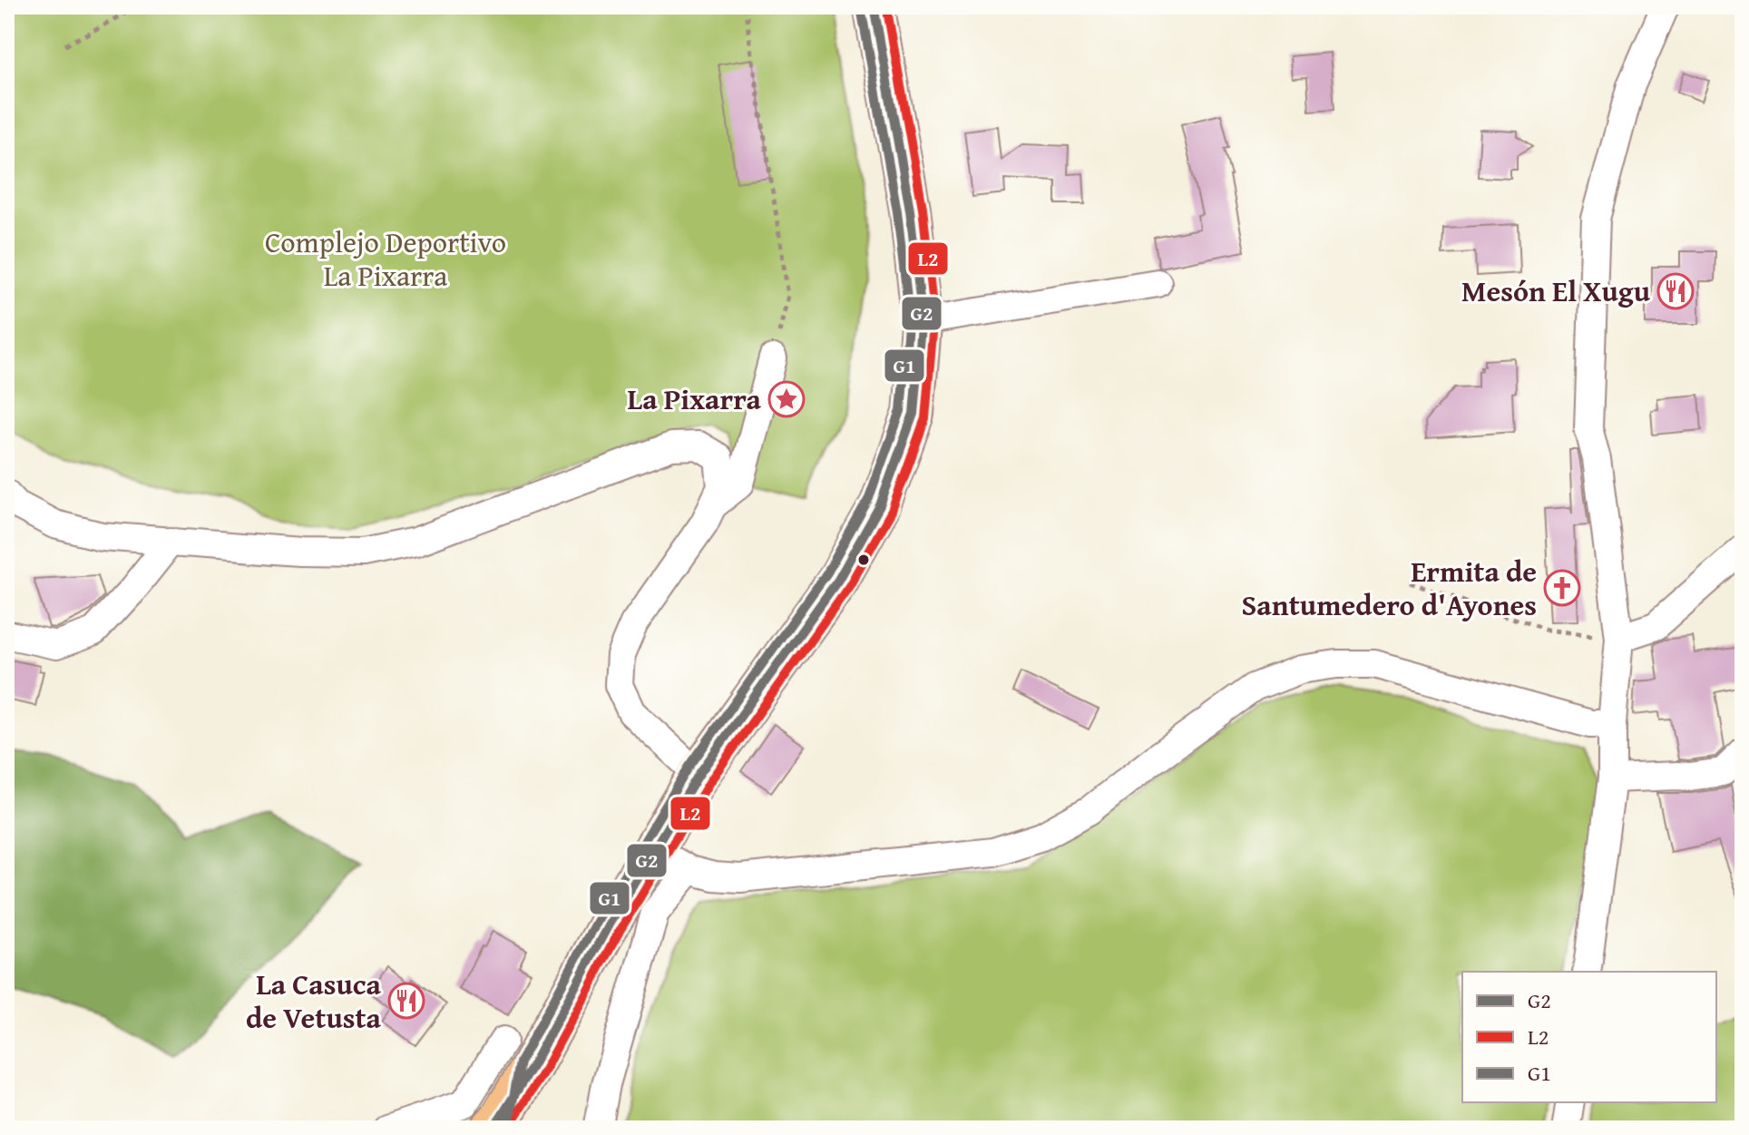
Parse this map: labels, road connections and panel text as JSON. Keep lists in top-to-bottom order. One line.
{"parks":["Complejo Deportivo La Pixarra"],"places":{"restaurant":["Mesón El Xugu","La Casuca de Vetusta"],"place":["La Pixarra"],"church":["Ermita de Santumedero d'Ayones"]},"lines":["transit line G2","transit line L2","transit line G1"],"legend":["G2","L2","G1"]}
